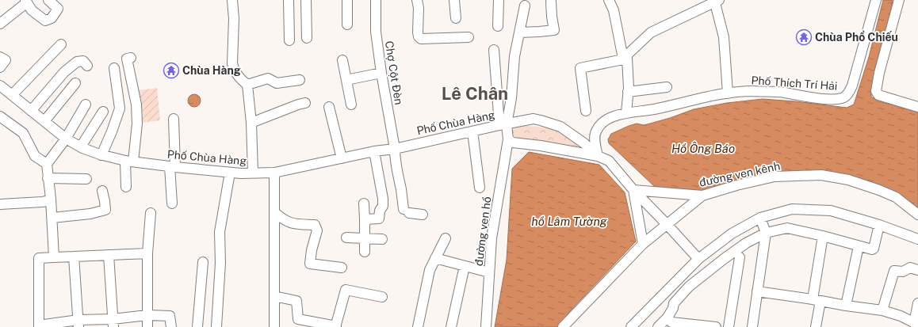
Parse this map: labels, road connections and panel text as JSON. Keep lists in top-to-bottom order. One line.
{"streets":{"street":["Chợ Cột Đèn","Phố Thích Trí Hải","Phố Chùa Hàng","đường ven kênh","đường ven hồ"]},"crossings":[["Chợ Cột Đèn","Phố Chùa Hàng"],["Phố Thích Trí Hải","Phố Chùa Hàng"],["Phố Chùa Hàng","đường ven kênh"],["Phố Chùa Hàng","đường ven hồ"]],"districts":["Lê Chân"],"water":["Hồ Ông Báo","hồ Lâm Tường"],"places":{"temple":["Chùa Phổ Chiếu","Chùa Hàng"]}}
